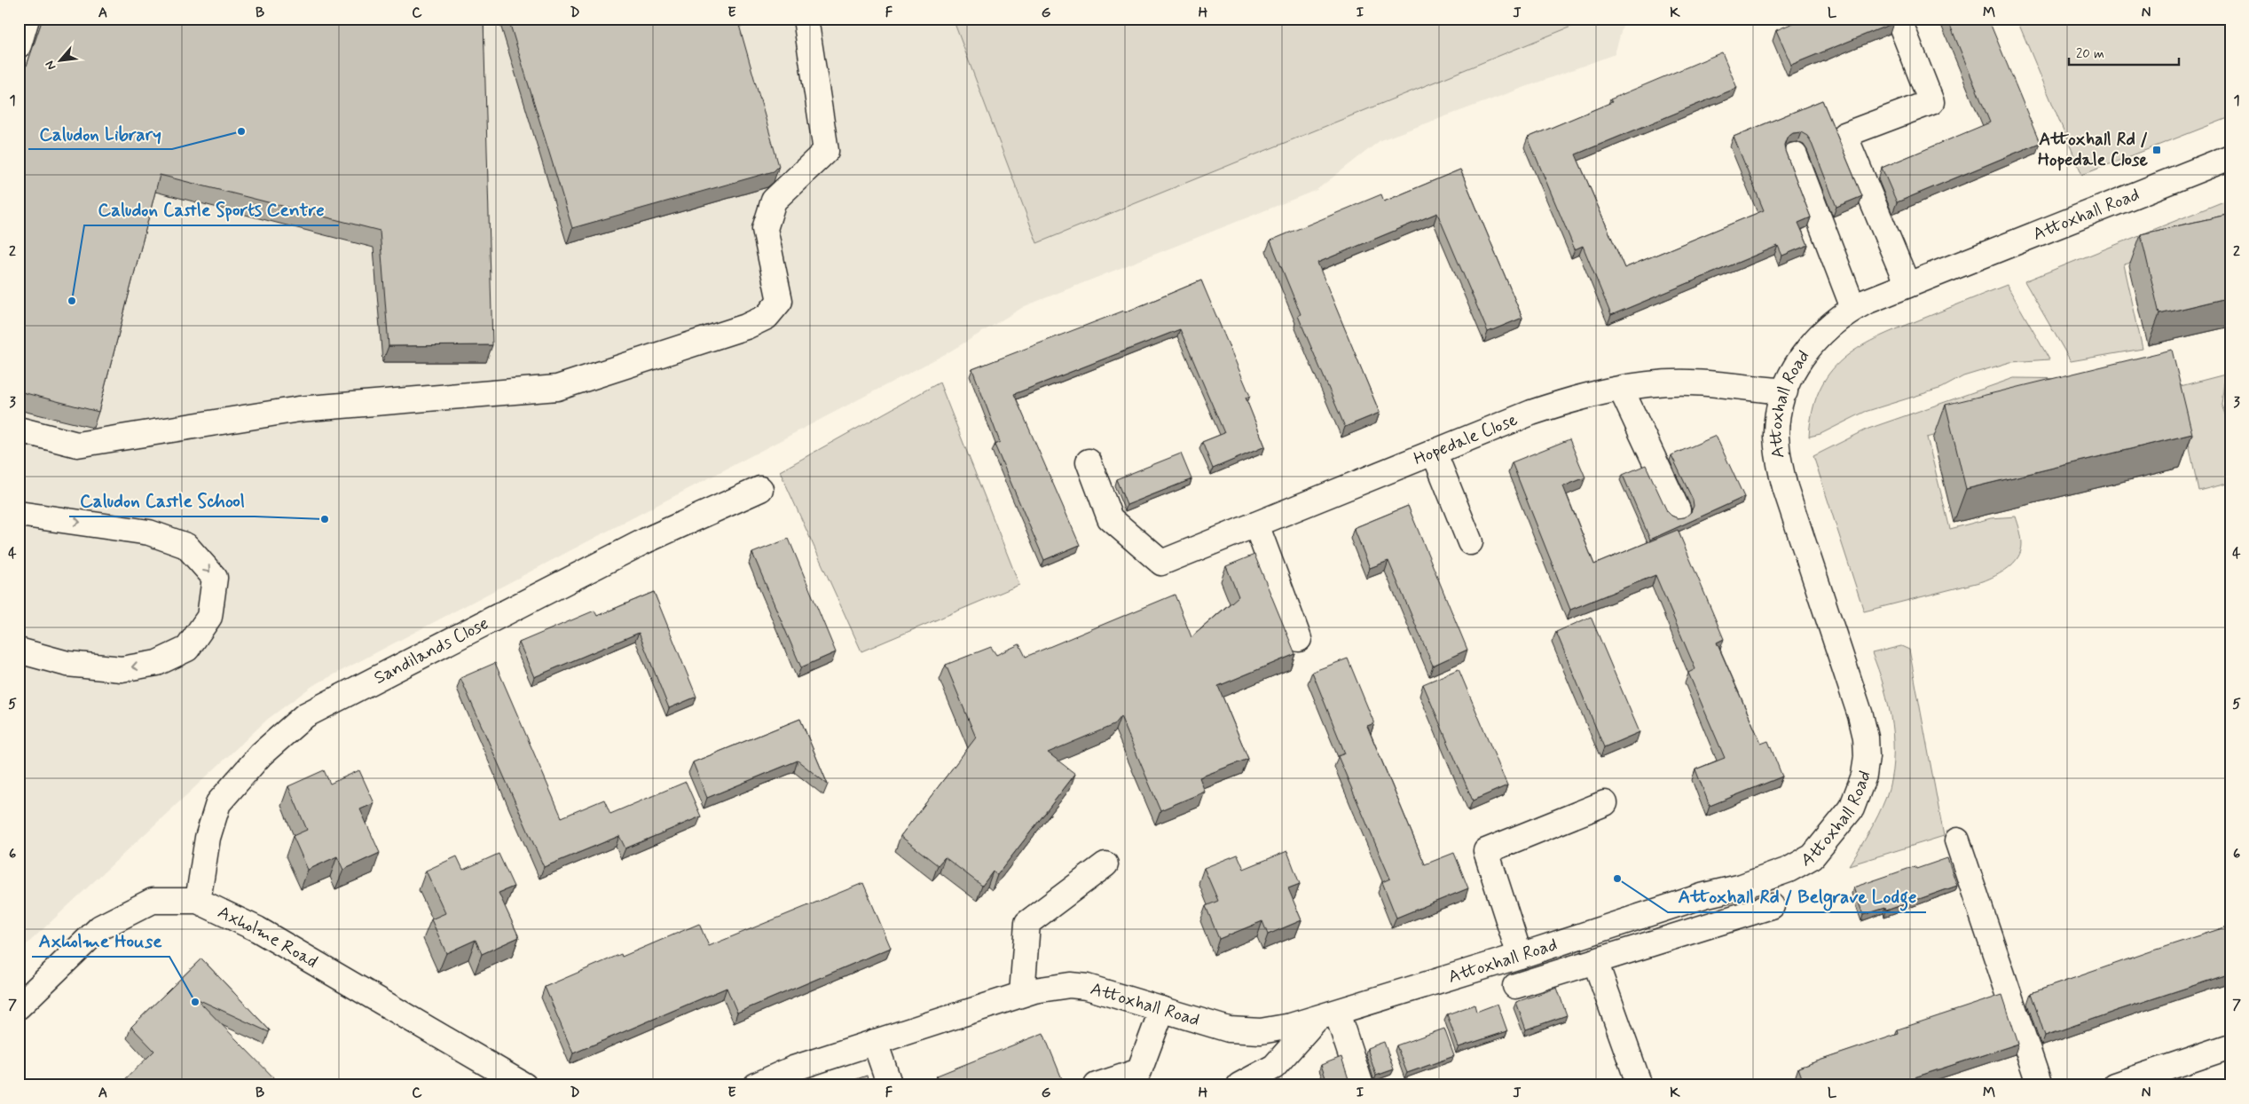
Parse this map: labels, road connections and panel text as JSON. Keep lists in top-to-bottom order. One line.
{"streets":{"street":["Attoxhall Road","Hopedale Close","Sandilands Close","Axholme Road"]},"crossings":[["Attoxhall Road","Hopedale Close"],["Sandilands Close","Axholme Road"]],"places":{"other":["Caludon Library","Caludon Castle Sports Centre","Caludon Castle School","Attoxhall Rd / Belgrave Lodge","Axholme House"],"transit":["Attoxhall Rd / Hopedale Close"]},"scale_bar":"20 m","north":"bottom left","grid":{"columns":["A","B","C","D","E","F","G","H","I","J","K","L","M","N"],"rows":["1","2","3","4","5","6","7"]}}
